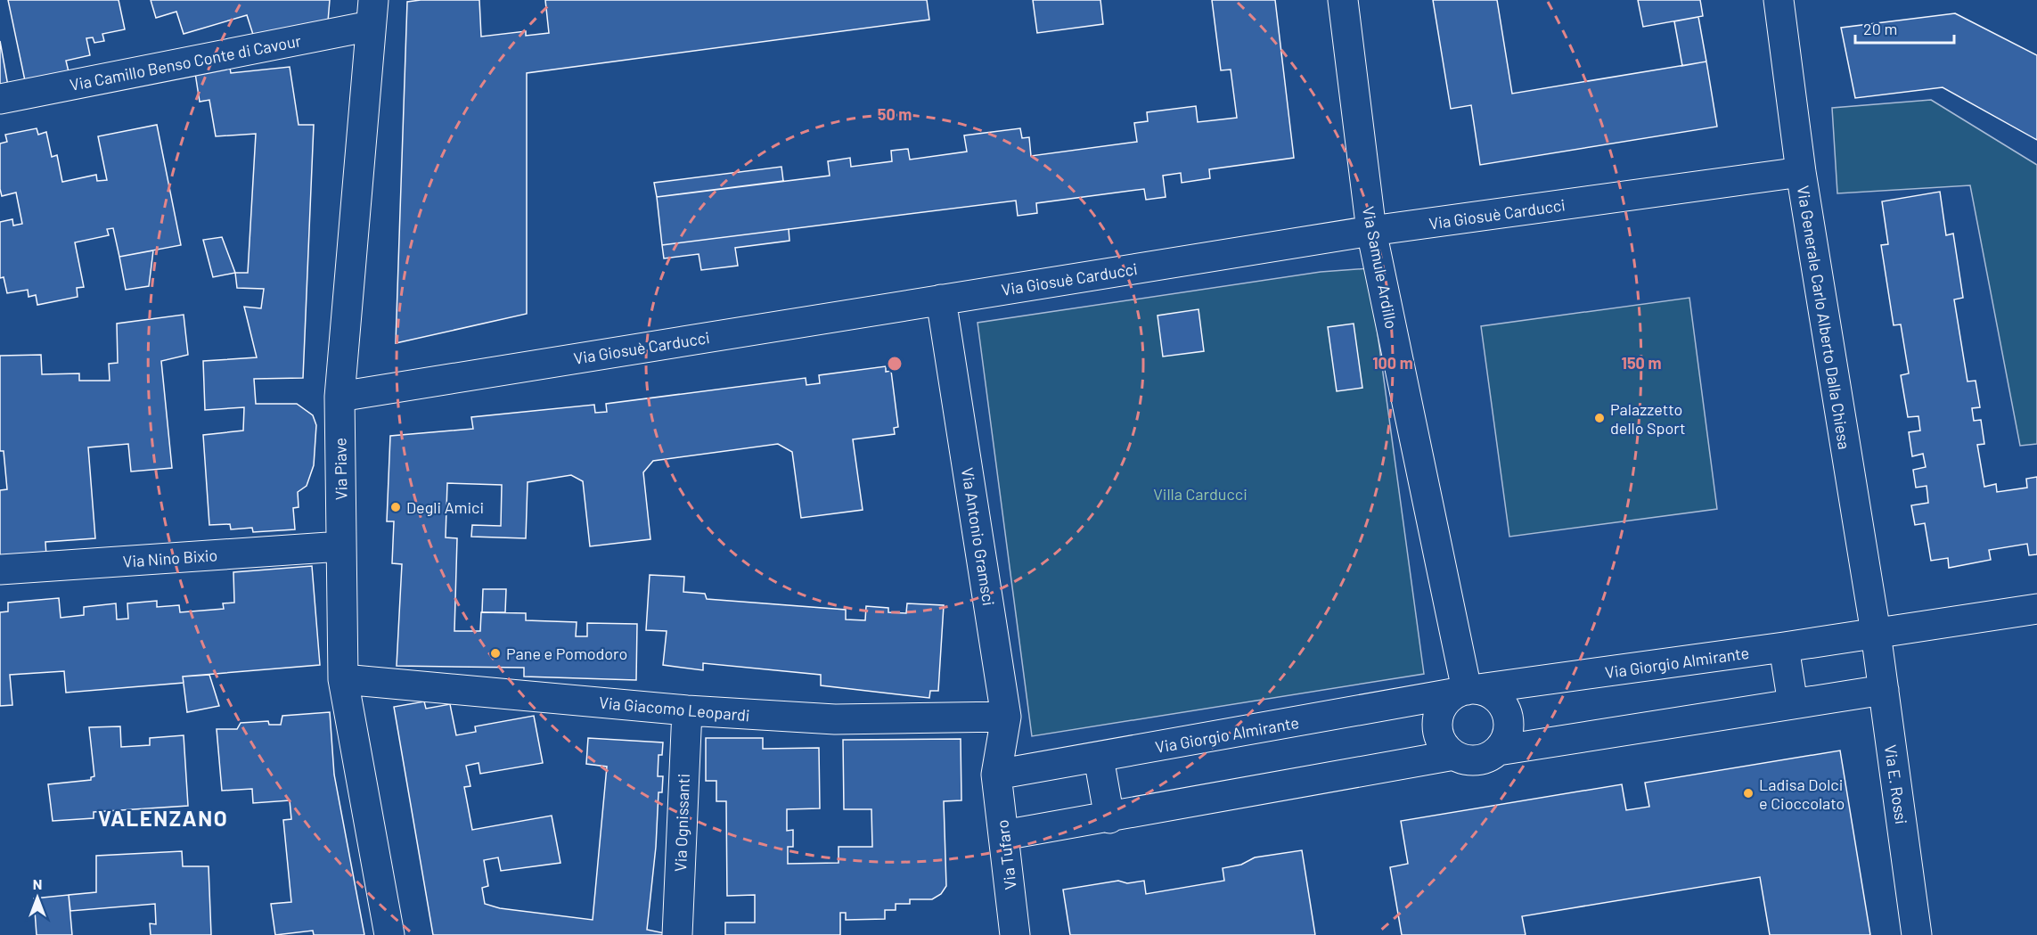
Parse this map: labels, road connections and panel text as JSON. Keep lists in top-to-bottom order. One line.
{"streets":{"street":["Via Camillo Benso Conte di Cavour","Via Giosuè Carducci","Via Samule Ardillo","Via Generale Carlo Alberto Dalla Chiesa","Via Piave","Via Antonio Gramsci","Via Nino Bixio","Via Giorgio Almirante","Via Giacomo Leopardi","Via E. Rossi","Via Ognissanti","Via Tufaro"]},"crossings":[["Via Camillo Benso Conte di Cavour","Via Piave"],["Via Giosuè Carducci","Via Samule Ardillo"],["Via Giosuè Carducci","Via Generale Carlo Alberto Dalla Chiesa"],["Via Giosuè Carducci","Via Piave"],["Via Giosuè Carducci","Via Antonio Gramsci"],["Via Samule Ardillo","Via Giorgio Almirante"],["Via Generale Carlo Alberto Dalla Chiesa","Via Giorgio Almirante"],["Via Generale Carlo Alberto Dalla Chiesa","Via E. Rossi"],["Via Piave","Via Nino Bixio"],["Via Piave","Via Giacomo Leopardi"],["Via Antonio Gramsci","Via Giorgio Almirante"],["Via Antonio Gramsci","Via Giacomo Leopardi"],["Via Antonio Gramsci","Via Tufaro"],["Via Giorgio Almirante","Via E. Rossi"],["Via Giorgio Almirante","Via Tufaro"],["Via Giacomo Leopardi","Via Ognissanti"]],"districts":["VALENZANO"],"parks":["Villa Carducci"],"places":["Palazzetto dello Sport","Degli Amici","Pane e Pomodoro","Ladisa Dolci e Cioccolato"],"scale_bar":"20 m","north":"top","rings":["50 m","100 m","150 m"]}
